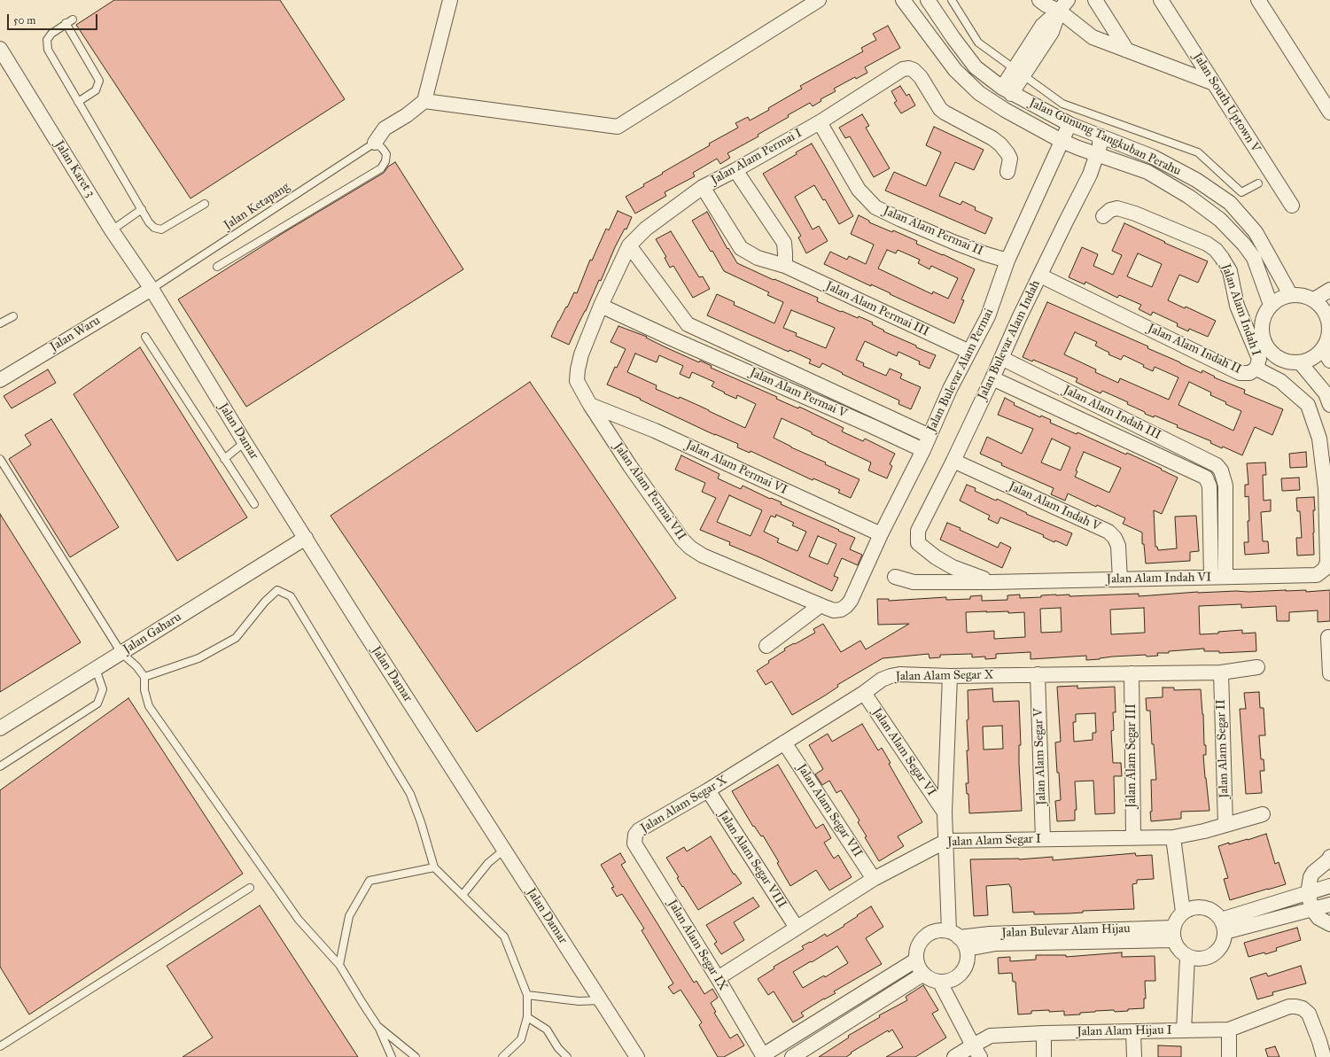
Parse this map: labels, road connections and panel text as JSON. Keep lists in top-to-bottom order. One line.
{"streets":{"street":["Jalan South Uptown V","Jalan Gunung Tangkuban Perahu","Jalan Alam Permai I","Jalan Karet 3","Jalan Alam Permai II","Jalan Alam Permai III","Jalan Alam Indah I","Jalan Waru","Jalan Bulevar Alam Indah","Jalan Alam Indah II","Jalan Bulevar Alam Permai","Jalan Alam Permai V","Jalan Alam Indah III","Jalan Damar","Jalan Alam Permai VI","Jalan Alam Permai VII","Jalan Alam Indah V","Jalan Alam Indah VI","Jalan Gaharu","Jalan Alam Segar X","Jalan Alam Segar II","Jalan Alam Segar VI","Jalan Alam Segar III","Jalan Alam Segar V","Jalan Alam Segar VII","Jalan Alam Segar I","Jalan Alam Segar VIII","Jalan Bulevar Alam Hijau","Jalan Alam Segar IX","Jalan Alam Hijau I"],"lane":["Jalan Ketapang"]},"crossings":[["Jalan Gunung Tangkuban Perahu","Jalan Bulevar Alam Indah"],["Jalan Gunung Tangkuban Perahu","Jalan Bulevar Alam Permai"],["Jalan Alam Permai I","Jalan Alam Permai II"],["Jalan Alam Permai I","Jalan Alam Permai III"],["Jalan Alam Permai I","Jalan Alam Permai V"],["Jalan Alam Permai I","Jalan Alam Permai VI"],["Jalan Alam Permai I","Jalan Alam Permai VII"],["Jalan Karet 3","Jalan Ketapang"],["Jalan Karet 3","Jalan Waru"],["Jalan Karet 3","Jalan Damar"],["Jalan Ketapang","Jalan Waru"],["Jalan Ketapang","Jalan Damar"],["Jalan Alam Permai II","Jalan Bulevar Alam Permai"],["Jalan Alam Permai III","Jalan Bulevar Alam Permai"],["Jalan Alam Indah I","Jalan Alam Indah II"],["Jalan Waru","Jalan Damar"],["Jalan Bulevar Alam Indah","Jalan Alam Indah II"],["Jalan Bulevar Alam Indah","Jalan Alam Indah III"],["Jalan Bulevar Alam Indah","Jalan Alam Indah V"],["Jalan Bulevar Alam Indah","Jalan Alam Indah VI"],["Jalan Alam Indah II","Jalan Alam Indah VI"],["Jalan Bulevar Alam Permai","Jalan Alam Permai V"],["Jalan Bulevar Alam Permai","Jalan Alam Permai VI"],["Jalan Bulevar Alam Permai","Jalan Alam Permai VII"],["Jalan Damar","Jalan Gaharu"],["Jalan Alam Permai VI","Jalan Alam Permai VII"],["Jalan Alam Indah V","Jalan Alam Indah VI"],["Jalan Alam Segar X","Jalan Alam Segar II"],["Jalan Alam Segar X","Jalan Alam Segar VI"],["Jalan Alam Segar X","Jalan Alam Segar III"],["Jalan Alam Segar X","Jalan Alam Segar V"],["Jalan Alam Segar X","Jalan Alam Segar VII"],["Jalan Alam Segar X","Jalan Alam Segar VIII"],["Jalan Alam Segar X","Jalan Alam Segar IX"],["Jalan Alam Segar II","Jalan Alam Segar I"],["Jalan Alam Segar VI","Jalan Alam Segar I"],["Jalan Alam Segar VI","Jalan Bulevar Alam Hijau"],["Jalan Alam Segar III","Jalan Alam Segar I"],["Jalan Alam Segar V","Jalan Alam Segar I"],["Jalan Alam Segar VII","Jalan Alam Segar I"],["Jalan Alam Segar I","Jalan Alam Segar VIII"],["Jalan Alam Segar I","Jalan Alam Segar IX"]],"scale_bar":"50 m"}
